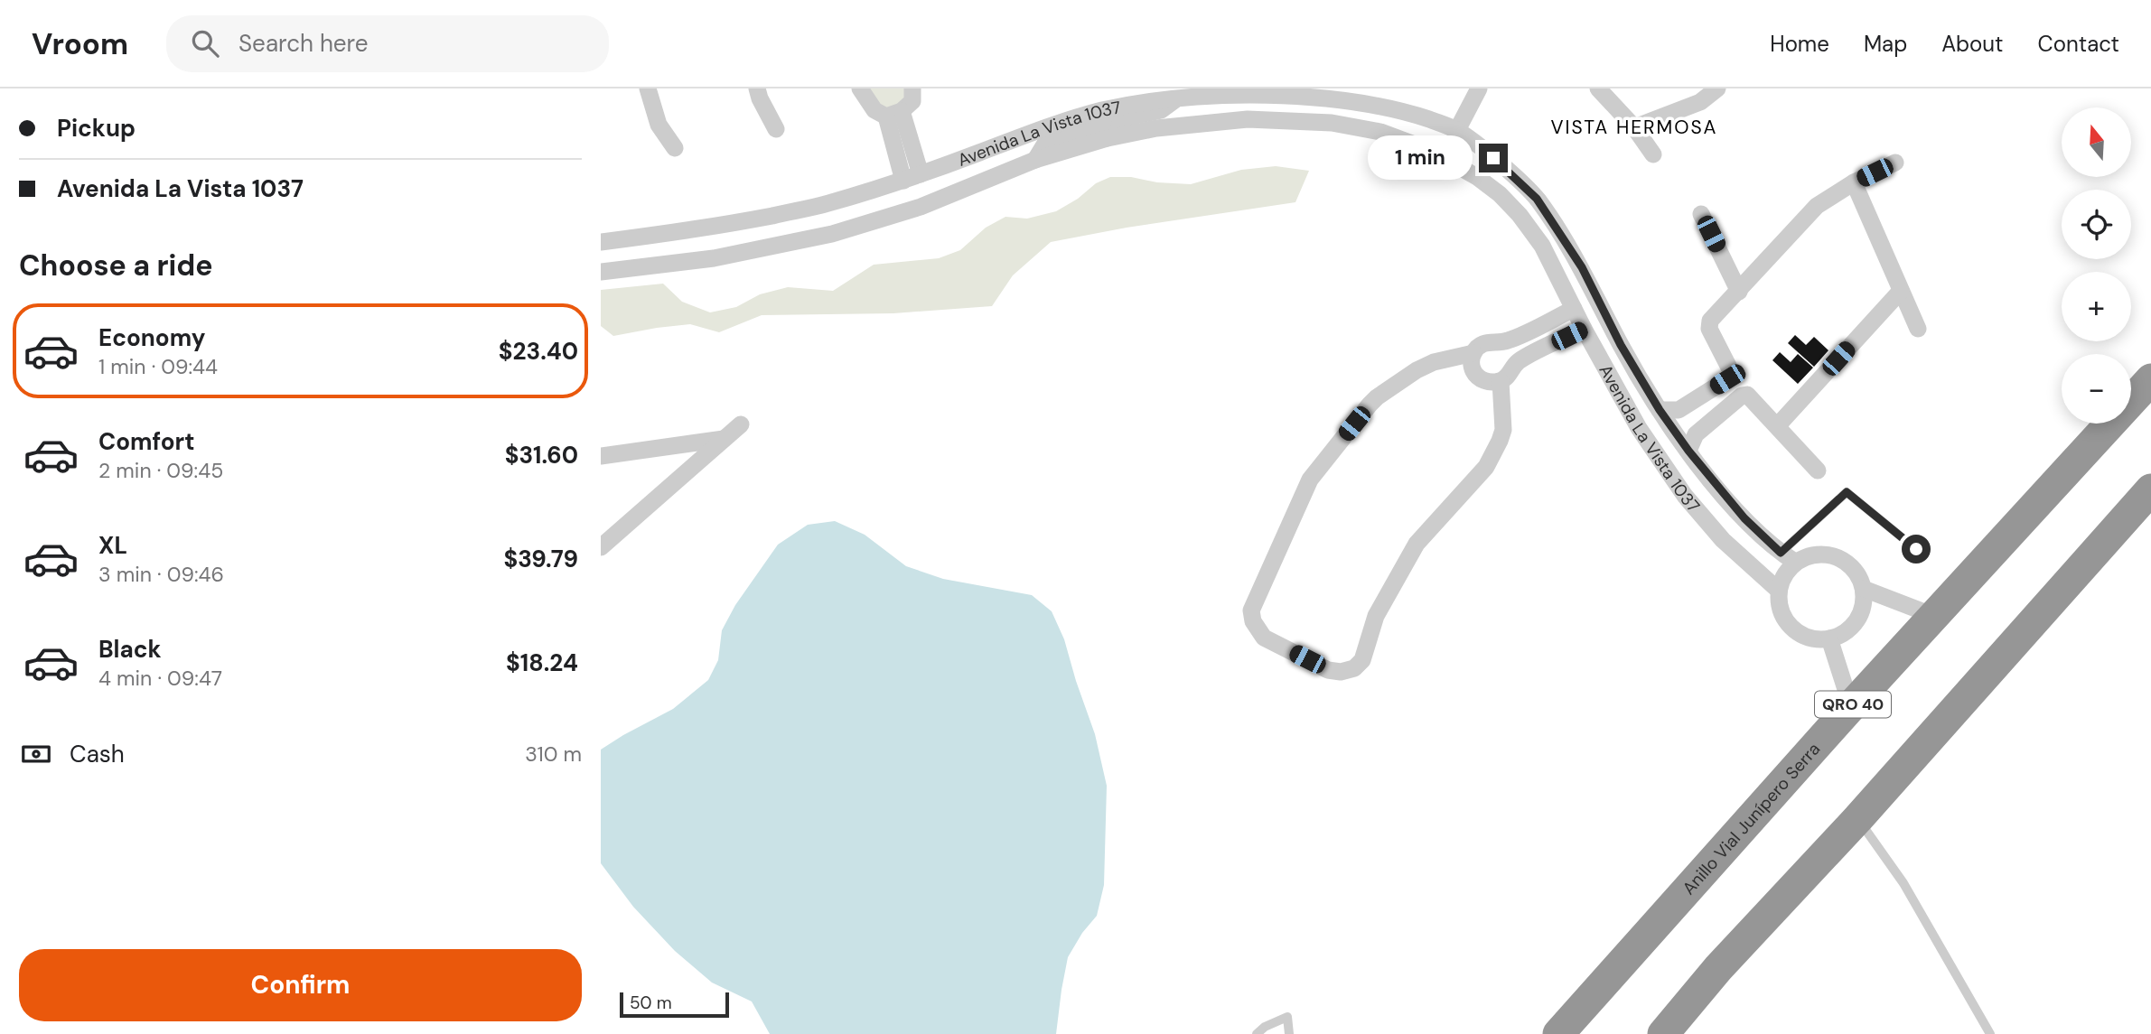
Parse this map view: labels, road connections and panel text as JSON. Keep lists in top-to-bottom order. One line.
{"streets":{"highway":["QRO 40","Anillo Vial Junípero Serra"],"street":["Avenida La Vista 1037"]},"districts":["VISTA HERMOSA"],"scale_bar":"50 m","north":"top","page":{"header":"Vroom","search":"Search here","nav":["Home","Map","About","Contact"],"banner":["Pickup","Avenida La Vista 1037"],"map_buttons":["+","−"],"bubble":"1 min","heading":"Choose a ride","list":[{"name":"Economy","note":"1 min · 09:44","value":"$23.40"},{"name":"Comfort","note":"2 min · 09:45","value":"$31.60"},{"name":"XL","note":"3 min · 09:46","value":"$39.79"},{"name":"Black","note":"4 min · 09:47","value":"$18.24"}],"pay":["Cash","310 m"],"buttons":"Confirm","scale":"50 m"}}
